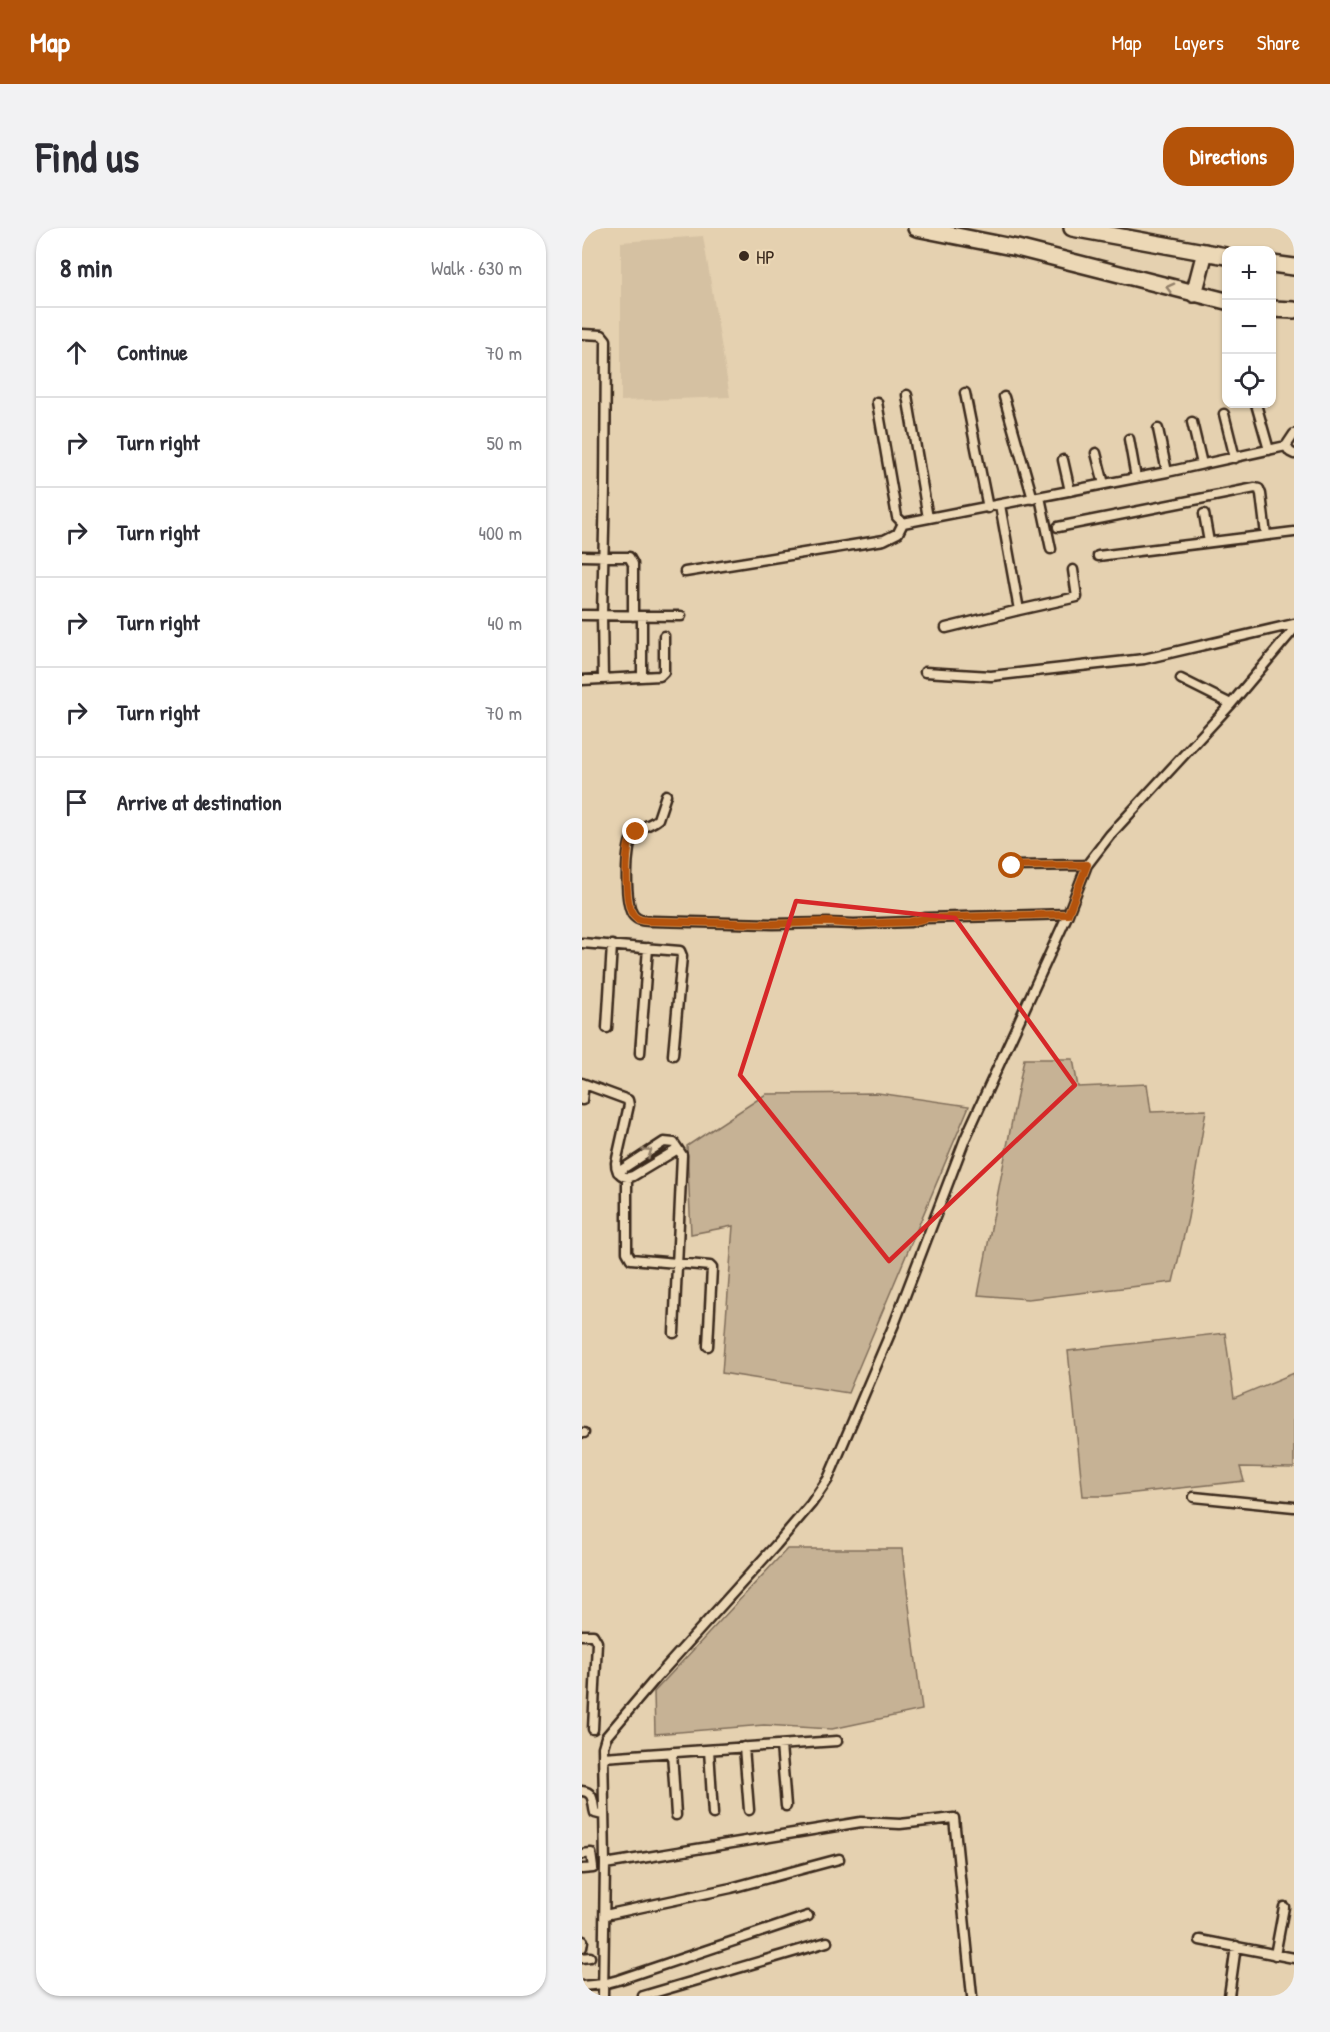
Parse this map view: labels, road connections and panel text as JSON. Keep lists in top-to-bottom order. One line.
{"places":["HP"],"page":{"header":"Map","nav":["Map","Layers","Share"],"buttons":"Directions","title":"Find us","heading":["8 min","Walk · 630 m"],"map_buttons":["+","−"],"list":[["Continue","70 m"],["Turn right","50 m"],["Turn right","400 m"],["Turn right","40 m"],["Turn right","70 m"],"Arrive at destination"]}}
